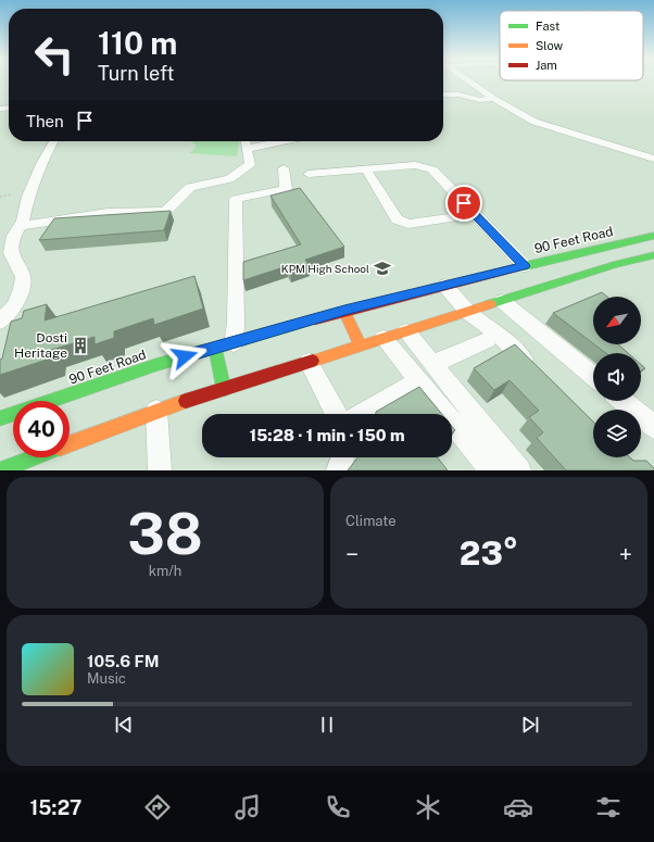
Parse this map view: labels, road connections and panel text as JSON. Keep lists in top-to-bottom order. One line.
{"streets":{"street":["90 Feet Road"]},"places":{"school or university":["KPM High School"],"building":["Dosti Heritage"]},"legend":["Fast","Slow","Jam"],"north":"bottom left","page":{"turn":["110 m","Turn left"],"then":"Then","limit":"40","trip":"15:28 · 1 min · 150 m","tile":[["38","km/h"],"Climate"],"heat":["−","23°","+"],"song":["105.6 FM","Music"],"tabs":"15:27"}}
